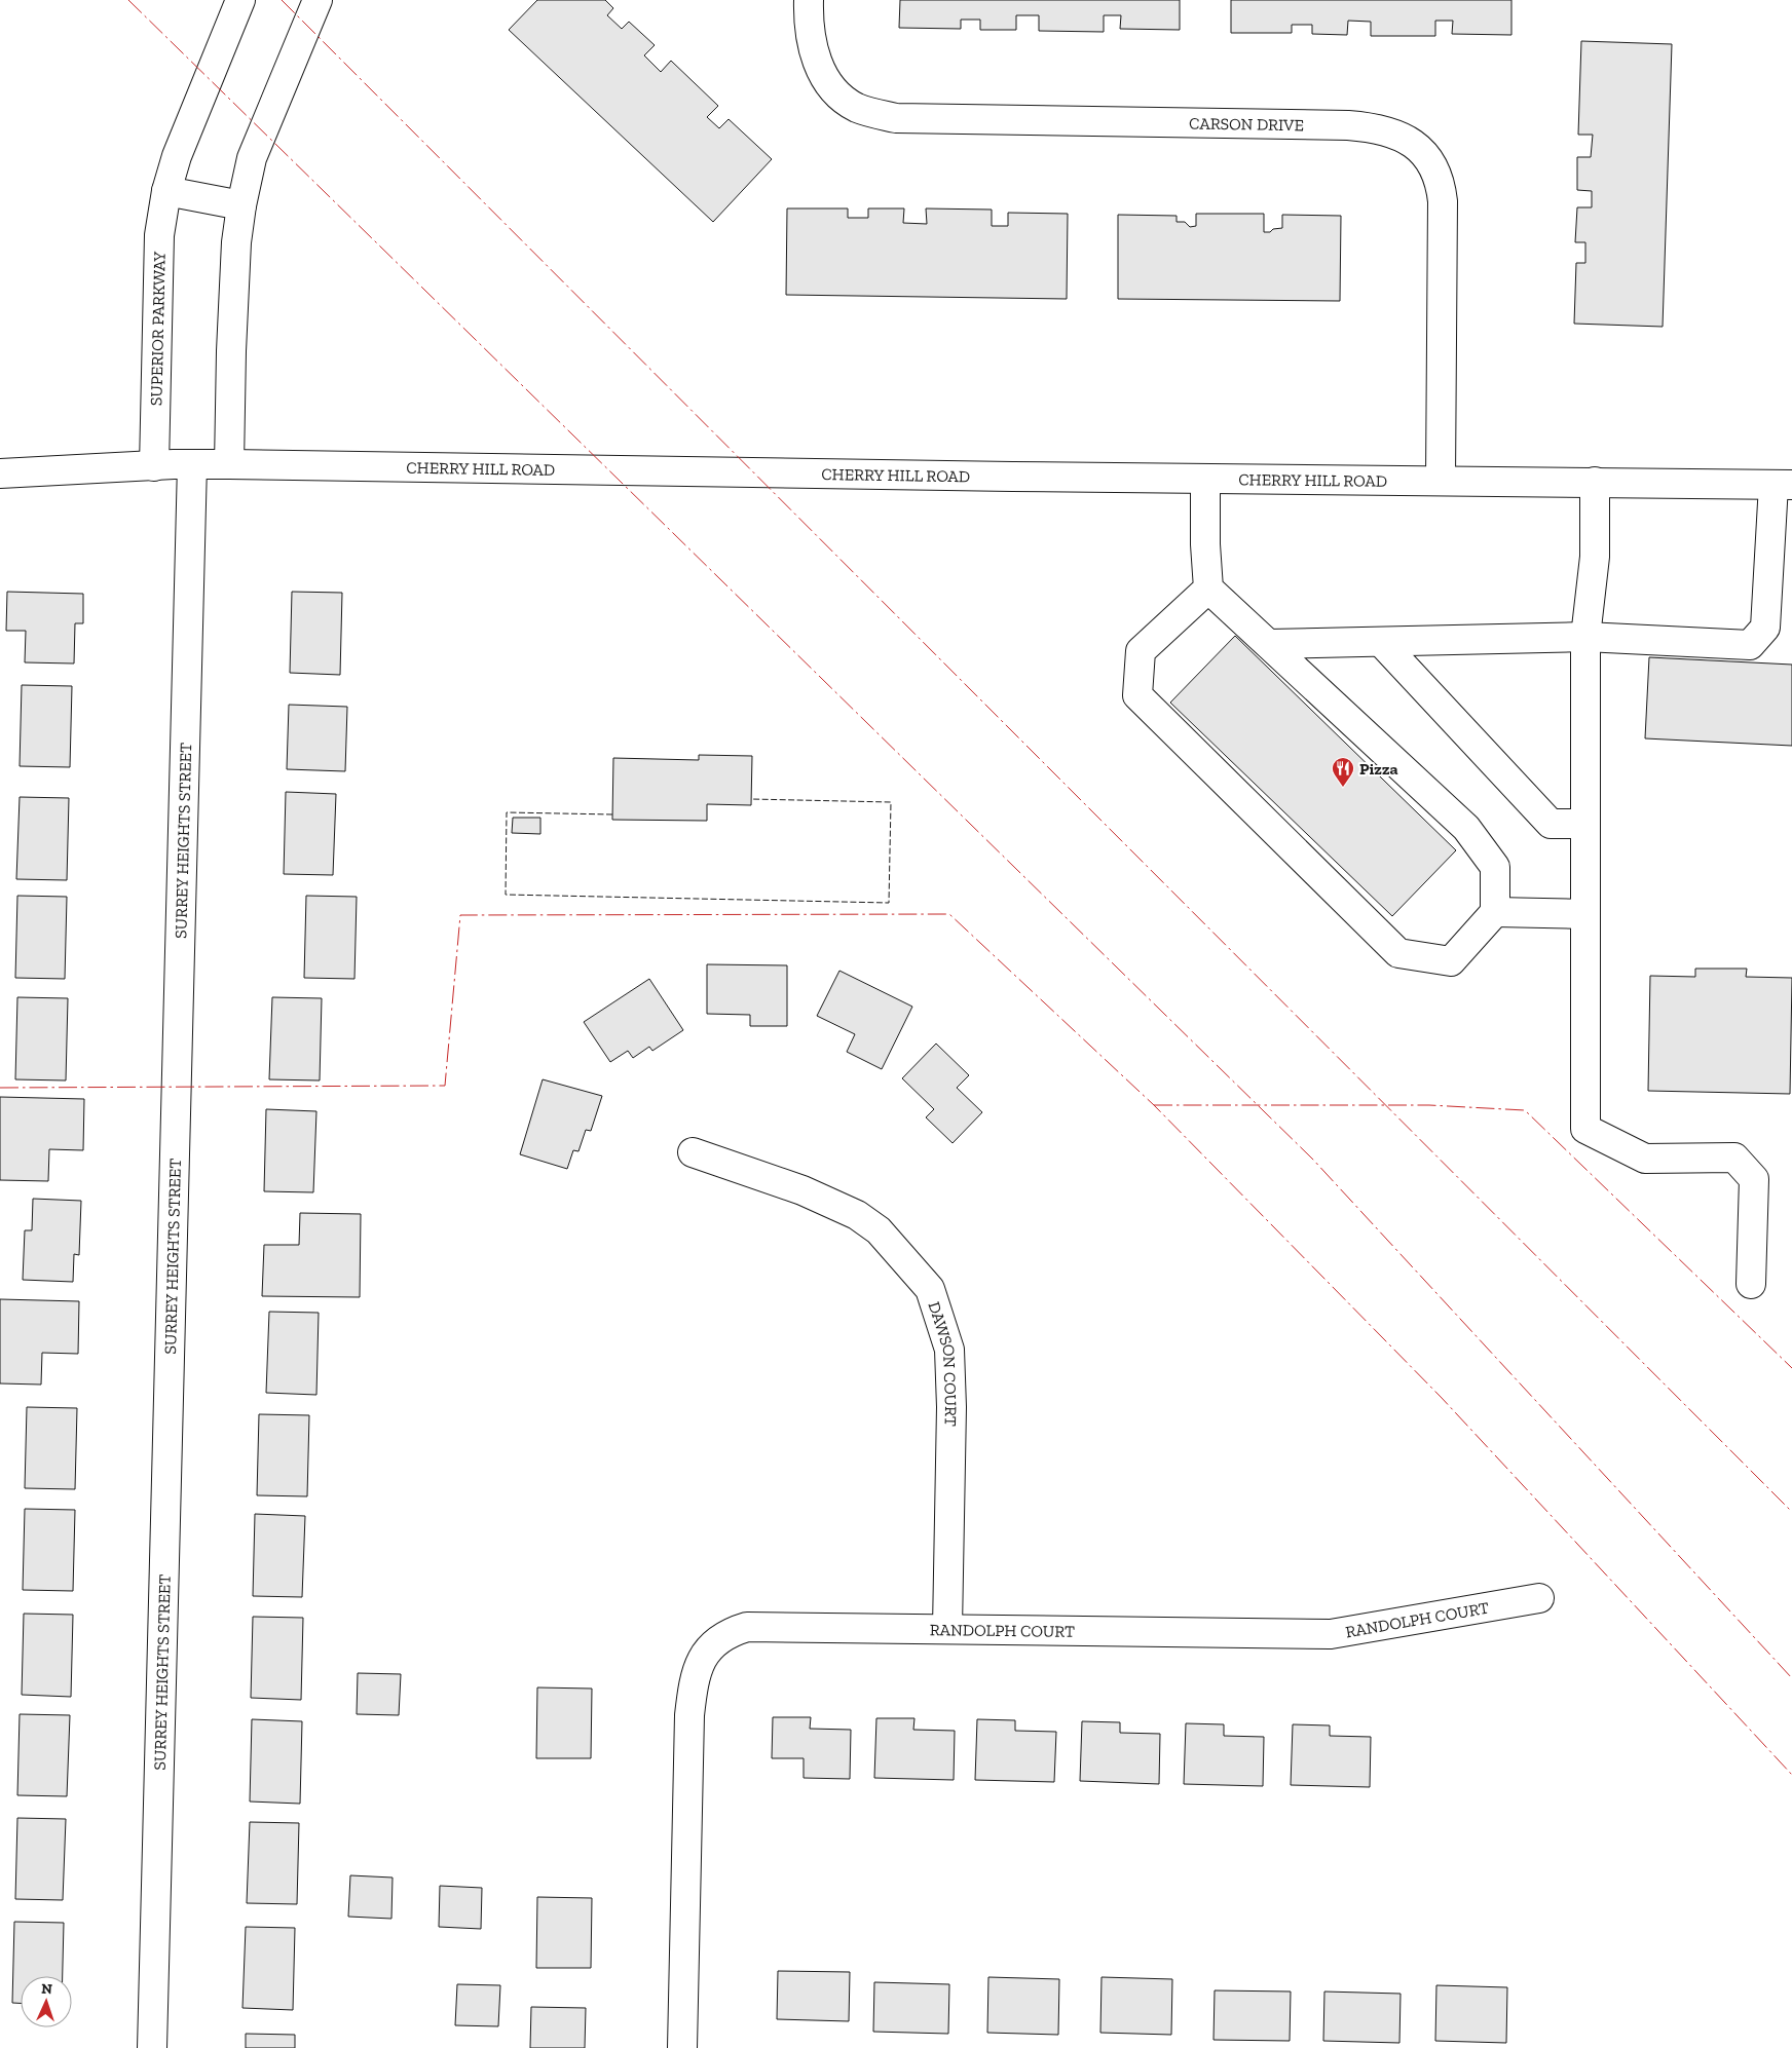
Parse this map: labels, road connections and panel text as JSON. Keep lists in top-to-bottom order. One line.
{"streets":{"street":["CARSON DRIVE","SUPERIOR PARKWAY","CHERRY HILL ROAD","SURREY HEIGHTS STREET","DAWSON COURT","RANDOLPH COURT"]},"crossings":[["CARSON DRIVE","CHERRY HILL ROAD"],["SUPERIOR PARKWAY","CHERRY HILL ROAD"],["CHERRY HILL ROAD","SURREY HEIGHTS STREET"],["DAWSON COURT","RANDOLPH COURT"]],"places":{"restaurant":["Pizza"]},"north":"top"}
